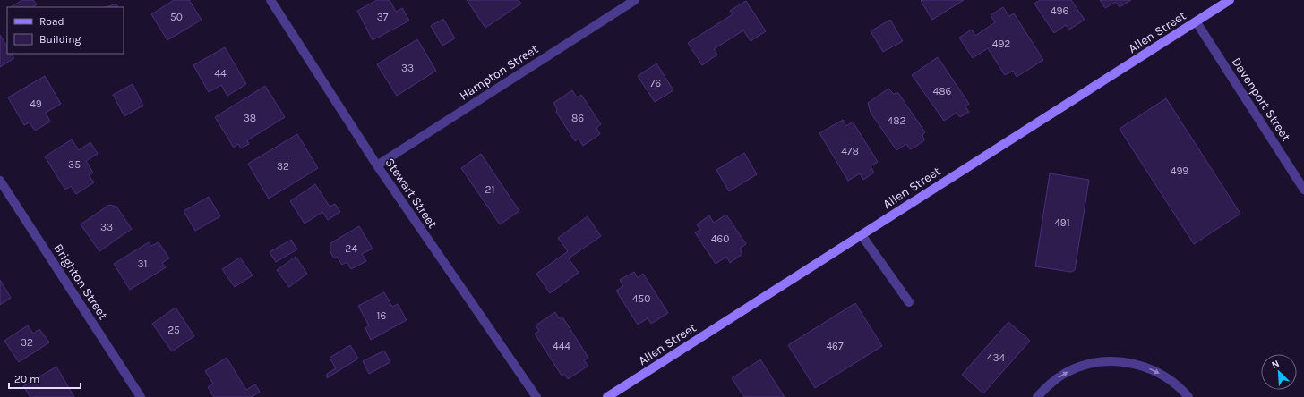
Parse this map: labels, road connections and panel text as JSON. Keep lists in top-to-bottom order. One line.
{"streets":{"street":["Allen Street","Hampton Street","Davenport Street","Stewart Street","Brighton Street"]},"crossings":[["Allen Street","Davenport Street"],["Hampton Street","Stewart Street"]],"house_numbers":["496","50","37","492","33","44","76","486","49","38","86","482","478","35","32","499","21","491","33","460","24","31","450","16","25","32","444","467","434"],"legend":["Road","Building"],"scale_bar":"20 m","north":"top left"}
